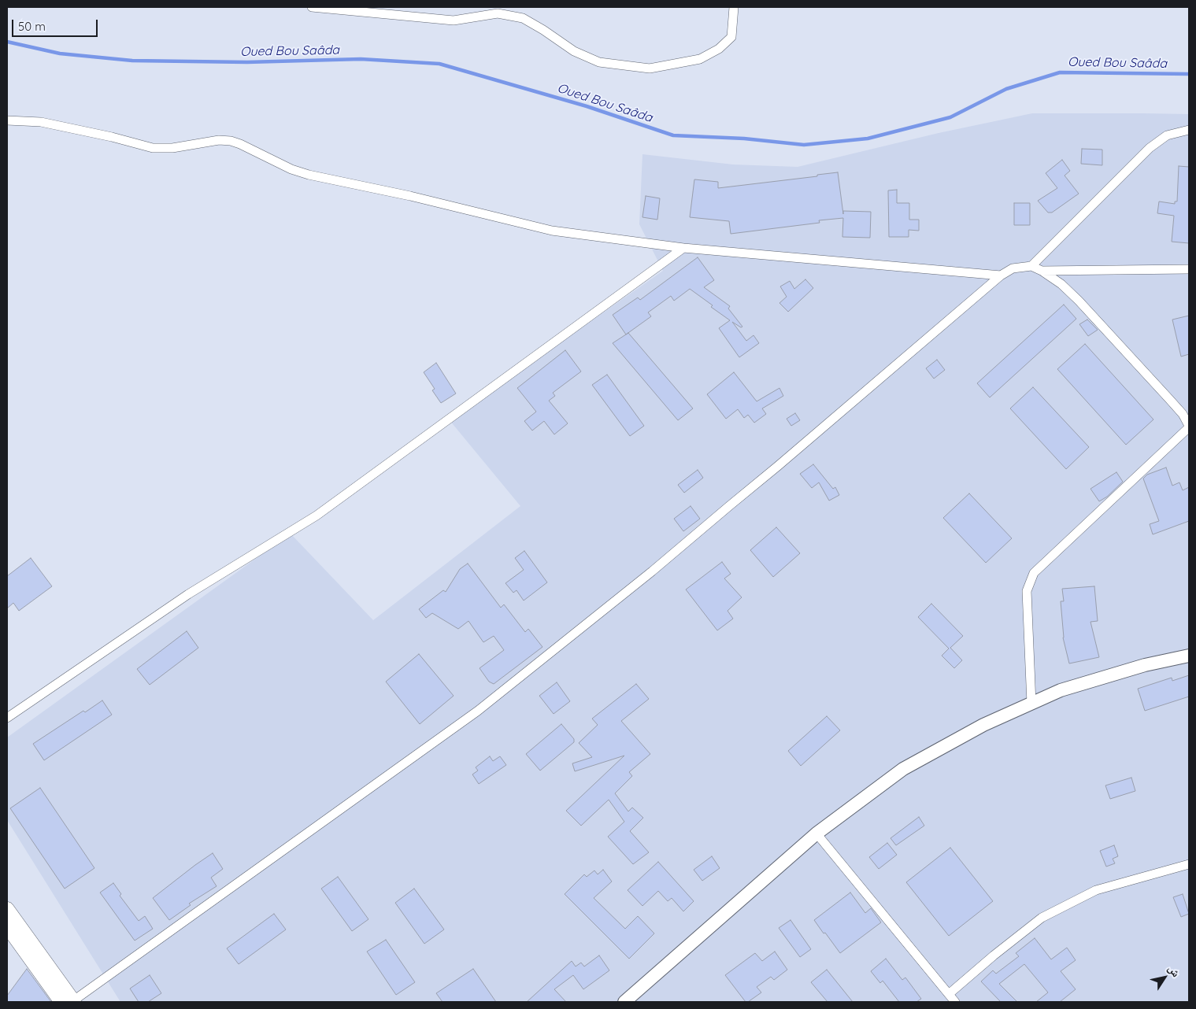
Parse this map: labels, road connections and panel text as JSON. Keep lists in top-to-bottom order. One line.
{"water":["Oued Bou Saâda"],"scale_bar":"50 m","north":"top right"}
